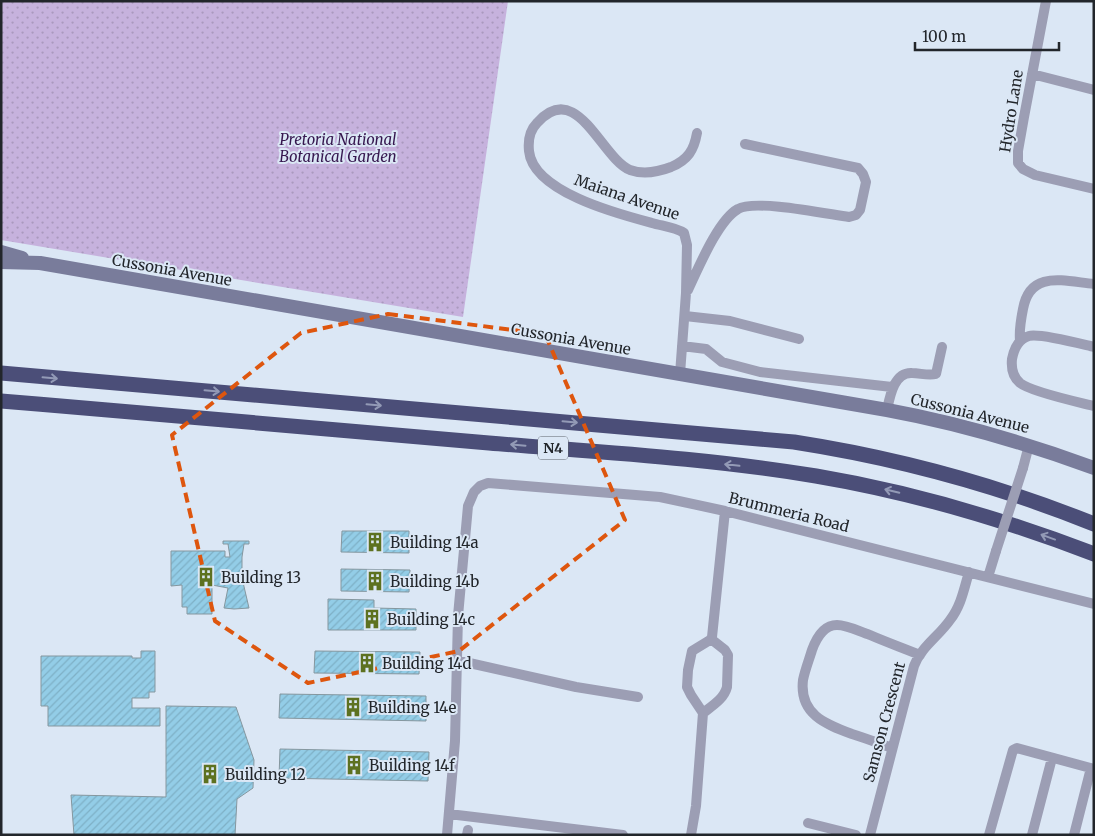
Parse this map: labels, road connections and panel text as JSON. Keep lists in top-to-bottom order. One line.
{"streets":{"highway":["N4"],"main road":["Cussonia Avenue"],"street":["Hydro Lane","Maiana Avenue","Brummeria Road","Samson Crescent"]},"crossings":[["Maiana Avenue","Cussonia Avenue"],["Brummeria Road","Samson Crescent"]],"parks":["Pretoria National Botanical Garden"],"places":{"building":["Building 14a","Building 13","Building 14b","Building 14c","Building 14d","Building 14e","Building 14f","Building 12"]},"scale_bar":"100 m"}
